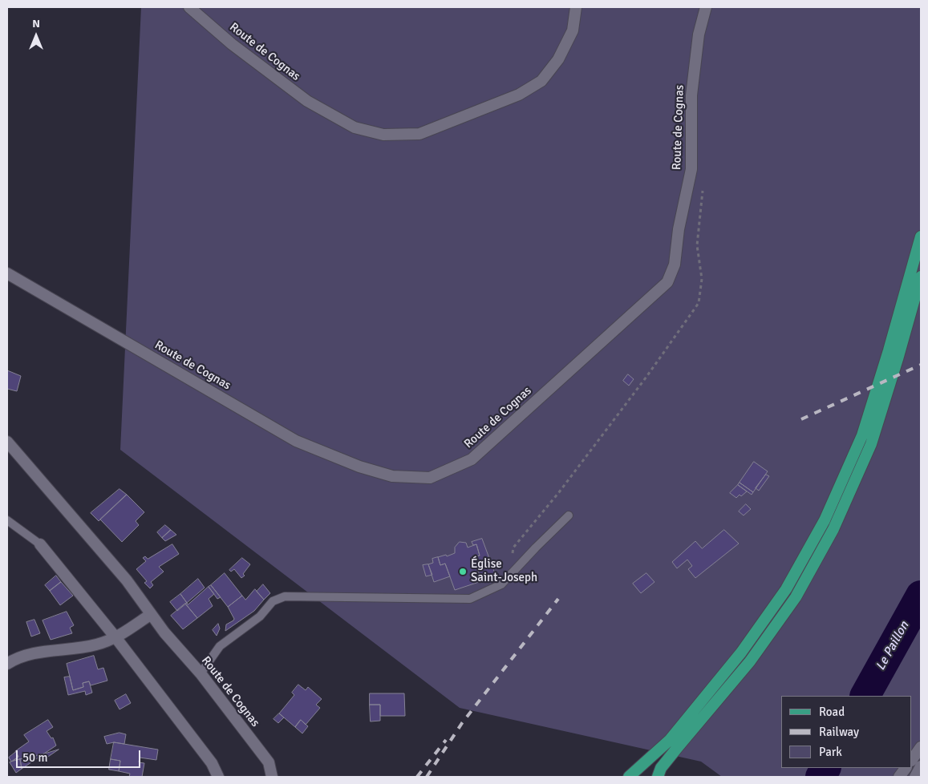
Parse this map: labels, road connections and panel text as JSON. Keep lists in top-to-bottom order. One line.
{"streets":{"street":["Route de Cognas"]},"water":["Le Paillon"],"places":["Église Saint-Joseph"],"legend":["Road","Railway","Park"],"scale_bar":"50 m","north":"top"}
